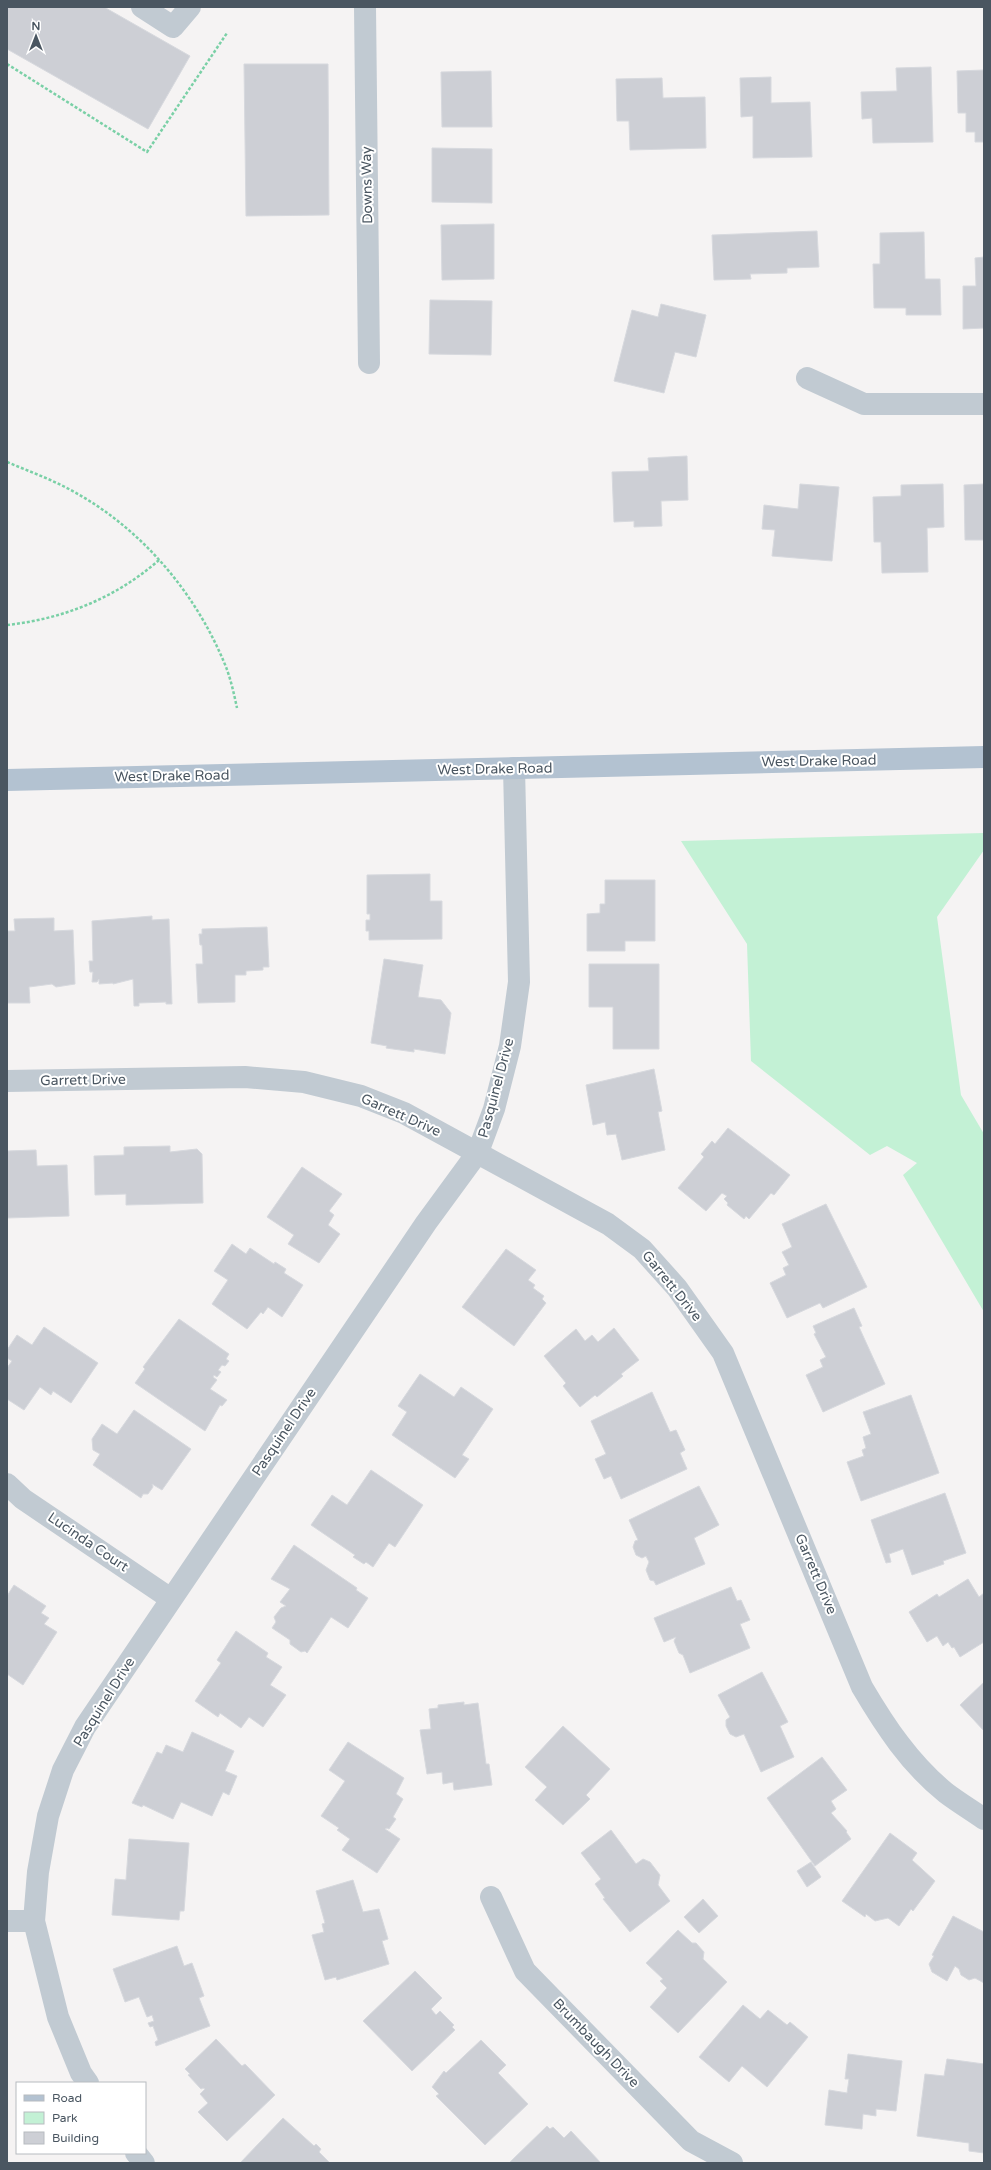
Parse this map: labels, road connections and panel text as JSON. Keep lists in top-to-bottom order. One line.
{"streets":{"main road":["West Drake Road"],"street":["Downs Way","Garrett Drive","Pasquinel Drive","Lucinda Court","Brumbaugh Drive"]},"crossings":[["West Drake Road","Pasquinel Drive"],["Garrett Drive","Pasquinel Drive"],["Pasquinel Drive","Lucinda Court"]],"legend":["Road","Park","Building"],"north":"top"}
